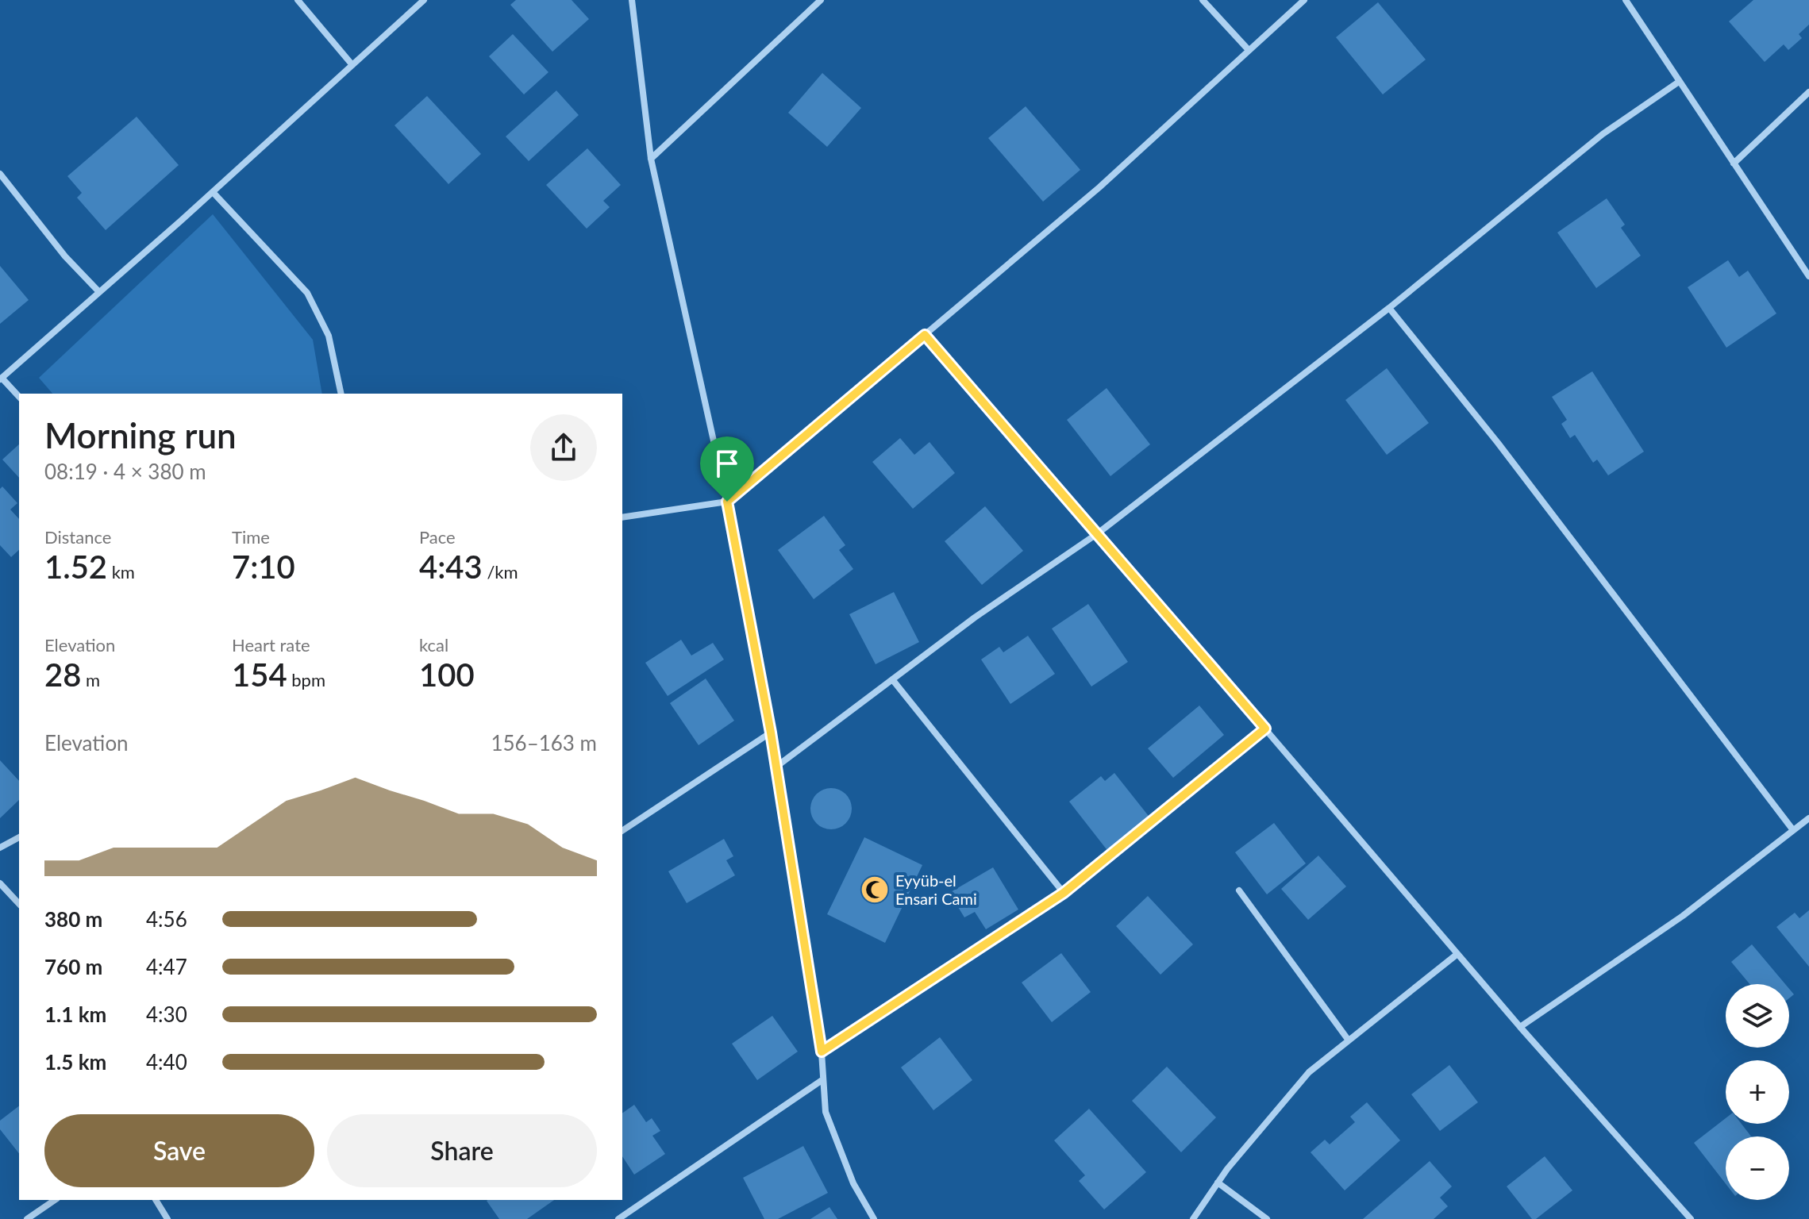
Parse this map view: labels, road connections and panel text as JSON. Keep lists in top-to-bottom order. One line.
{"places":{"mosque":["Eyyüb-el Ensari Cami"]},"page":{"heading":["Morning run","08:19 · 4 × 380 m"],"stats":[["Distance","1.52 km"],["Time","7:10"],["Pace","4:43 /km"],["Elevation","28 m"],["Heart rate","154 bpm"],["kcal","100"]],"chart":["Elevation","156–163 m"],"list":[{"name":"380 m","note":"4:56"},{"name":"760 m","note":"4:47"},{"name":"1.1 km","note":"4:30"},{"name":"1.5 km","note":"4:40"}],"map_buttons":["+","−"],"buttons":["Save","Share"]}}
